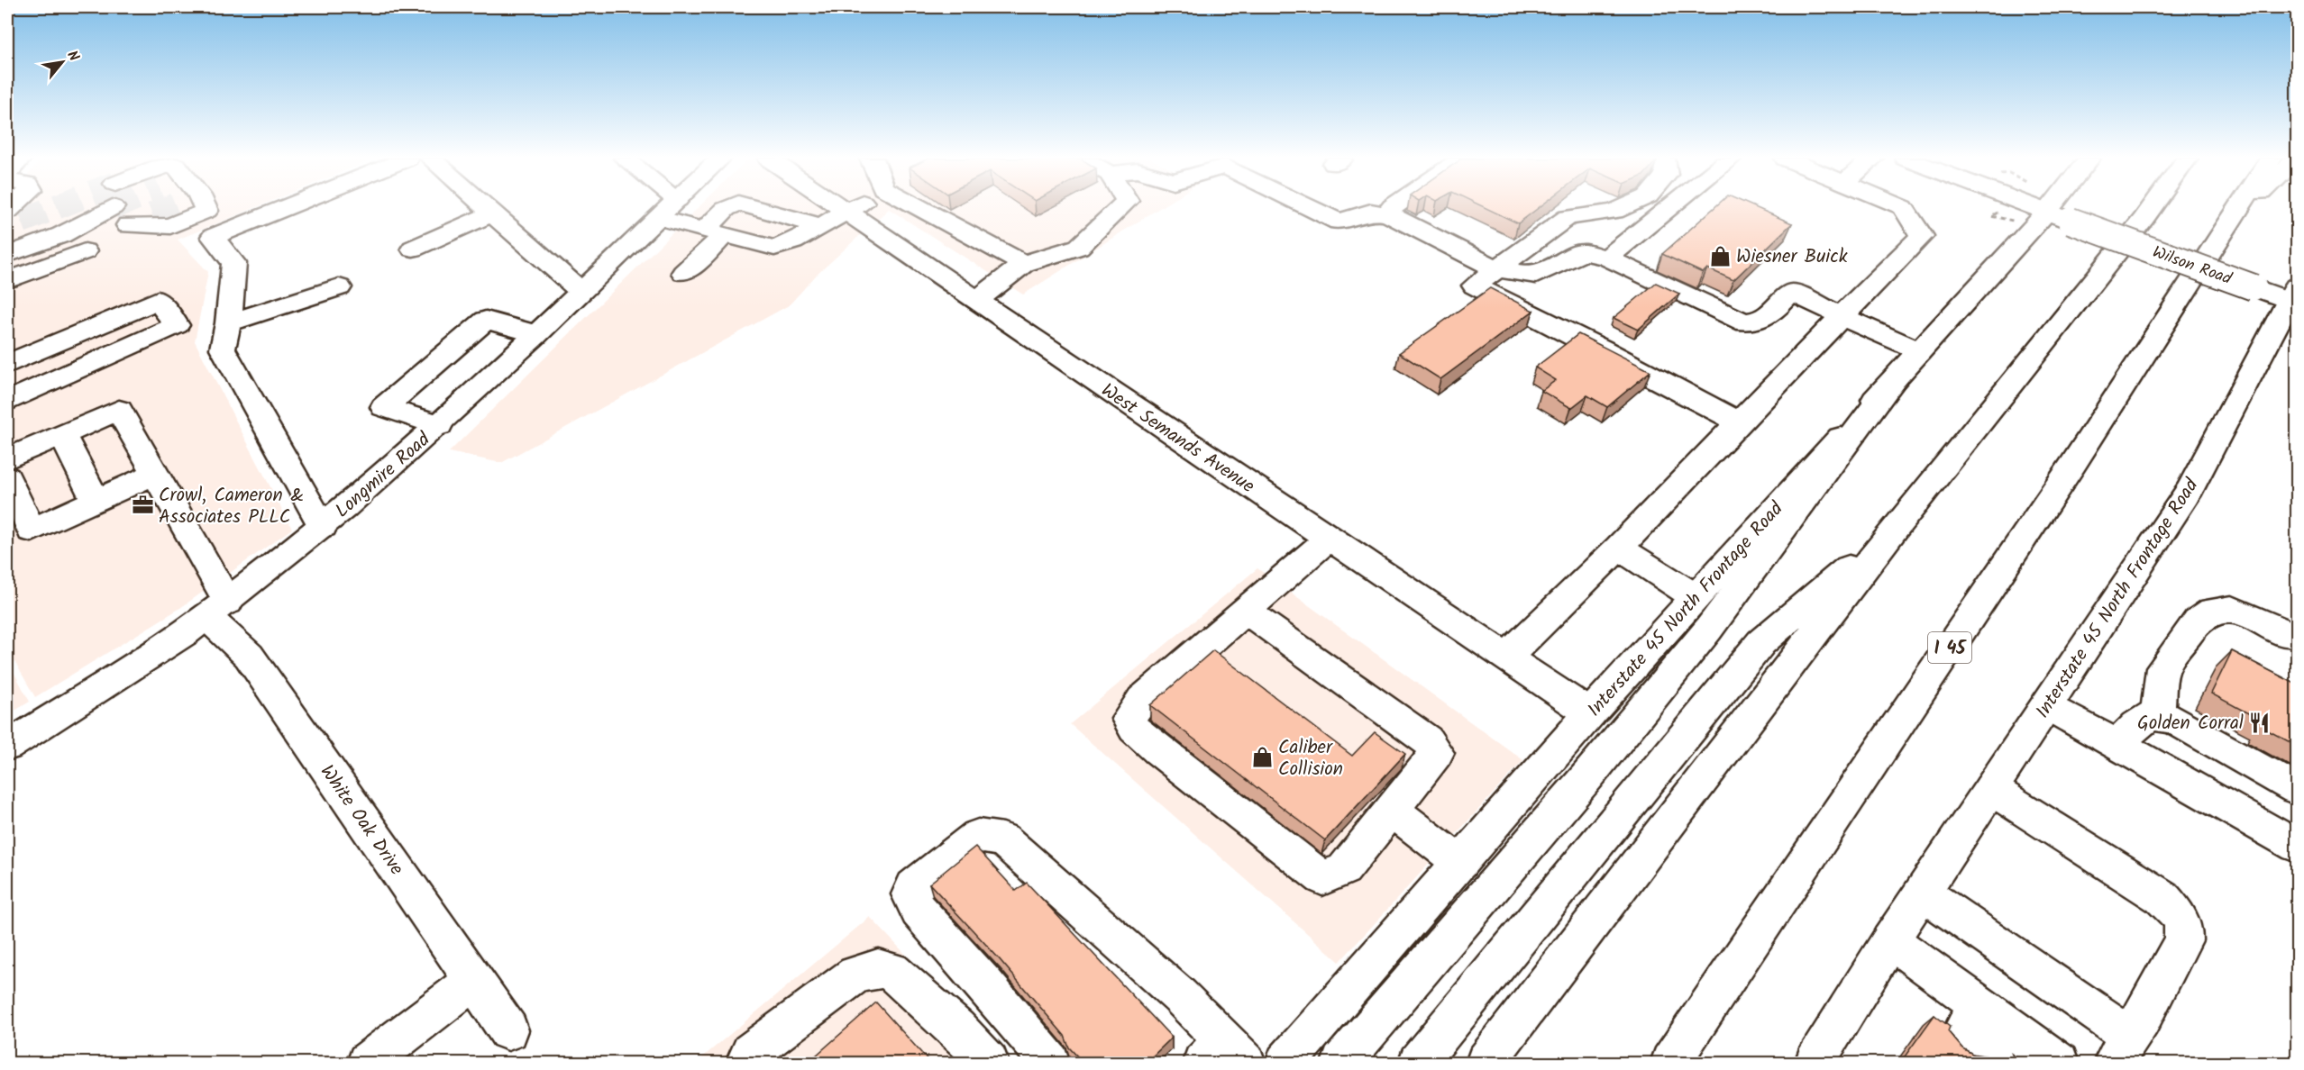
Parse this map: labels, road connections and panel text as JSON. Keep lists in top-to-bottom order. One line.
{"streets":{"main road":["Wilson Road","West Semands Avenue","Longmire Road","Interstate 45 North Frontage Road","I 45","White Oak Drive"]},"crossings":[["Wilson Road","Interstate 45 North Frontage Road"],["West Semands Avenue","Interstate 45 North Frontage Road"],["Longmire Road","White Oak Drive"]],"places":{"shop":["Wiesner Buick","Caliber Collision"],"office":["Crowl, Cameron & Associates PLLC"],"restaurant":["Golden Corral"]},"north":"top right"}
